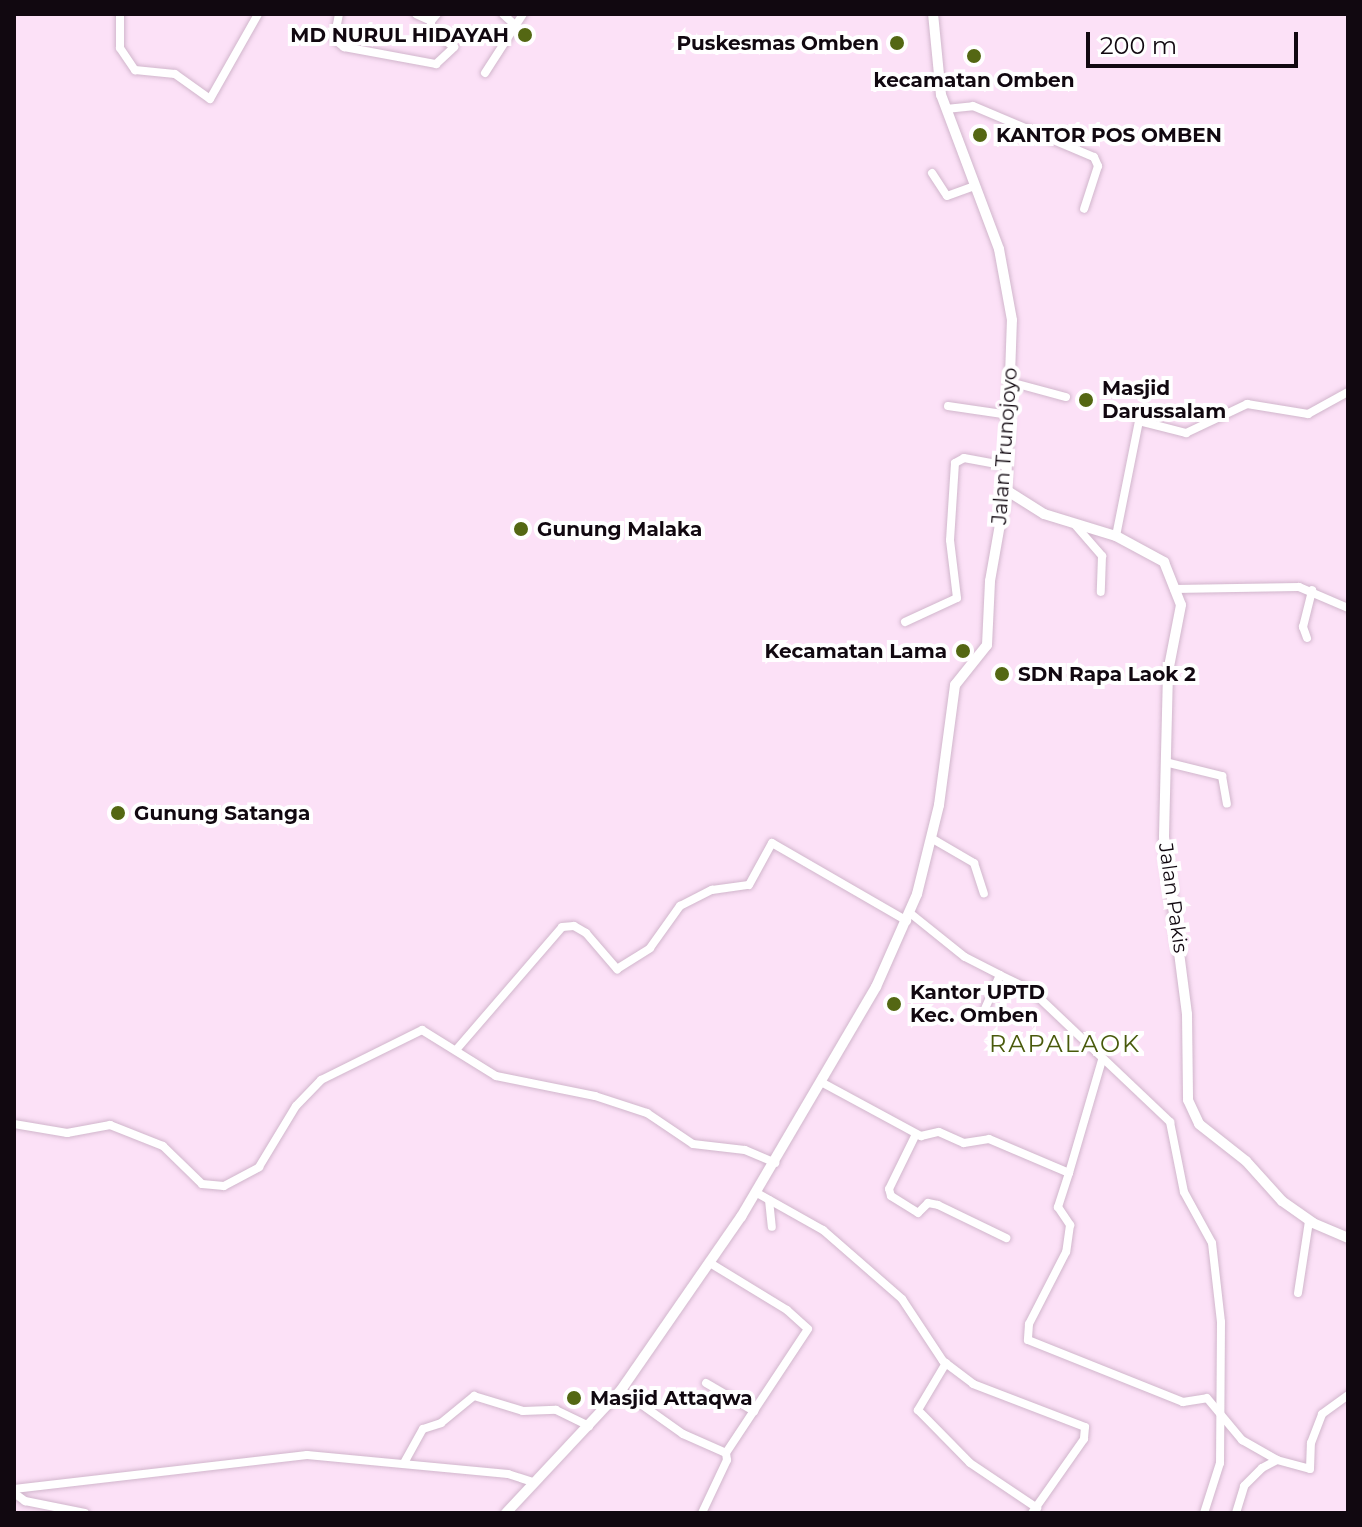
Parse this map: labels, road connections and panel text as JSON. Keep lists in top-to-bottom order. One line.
{"streets":{"street":["Jalan Trunojoyo","Jalan Pakis"]},"crossings":[["Jalan Trunojoyo","Jalan Pakis"]],"districts":["RAPALAOK"],"places":["MD NURUL HIDAYAH","Puskesmas Omben","kecamatan Omben","KANTOR POS OMBEN","Masjid Darussalam","Gunung Malaka","Kecamatan Lama","SDN Rapa Laok 2","Gunung Satanga","Kantor UPTD Kec. Omben","Masjid Attaqwa"],"scale_bar":"200 m"}
